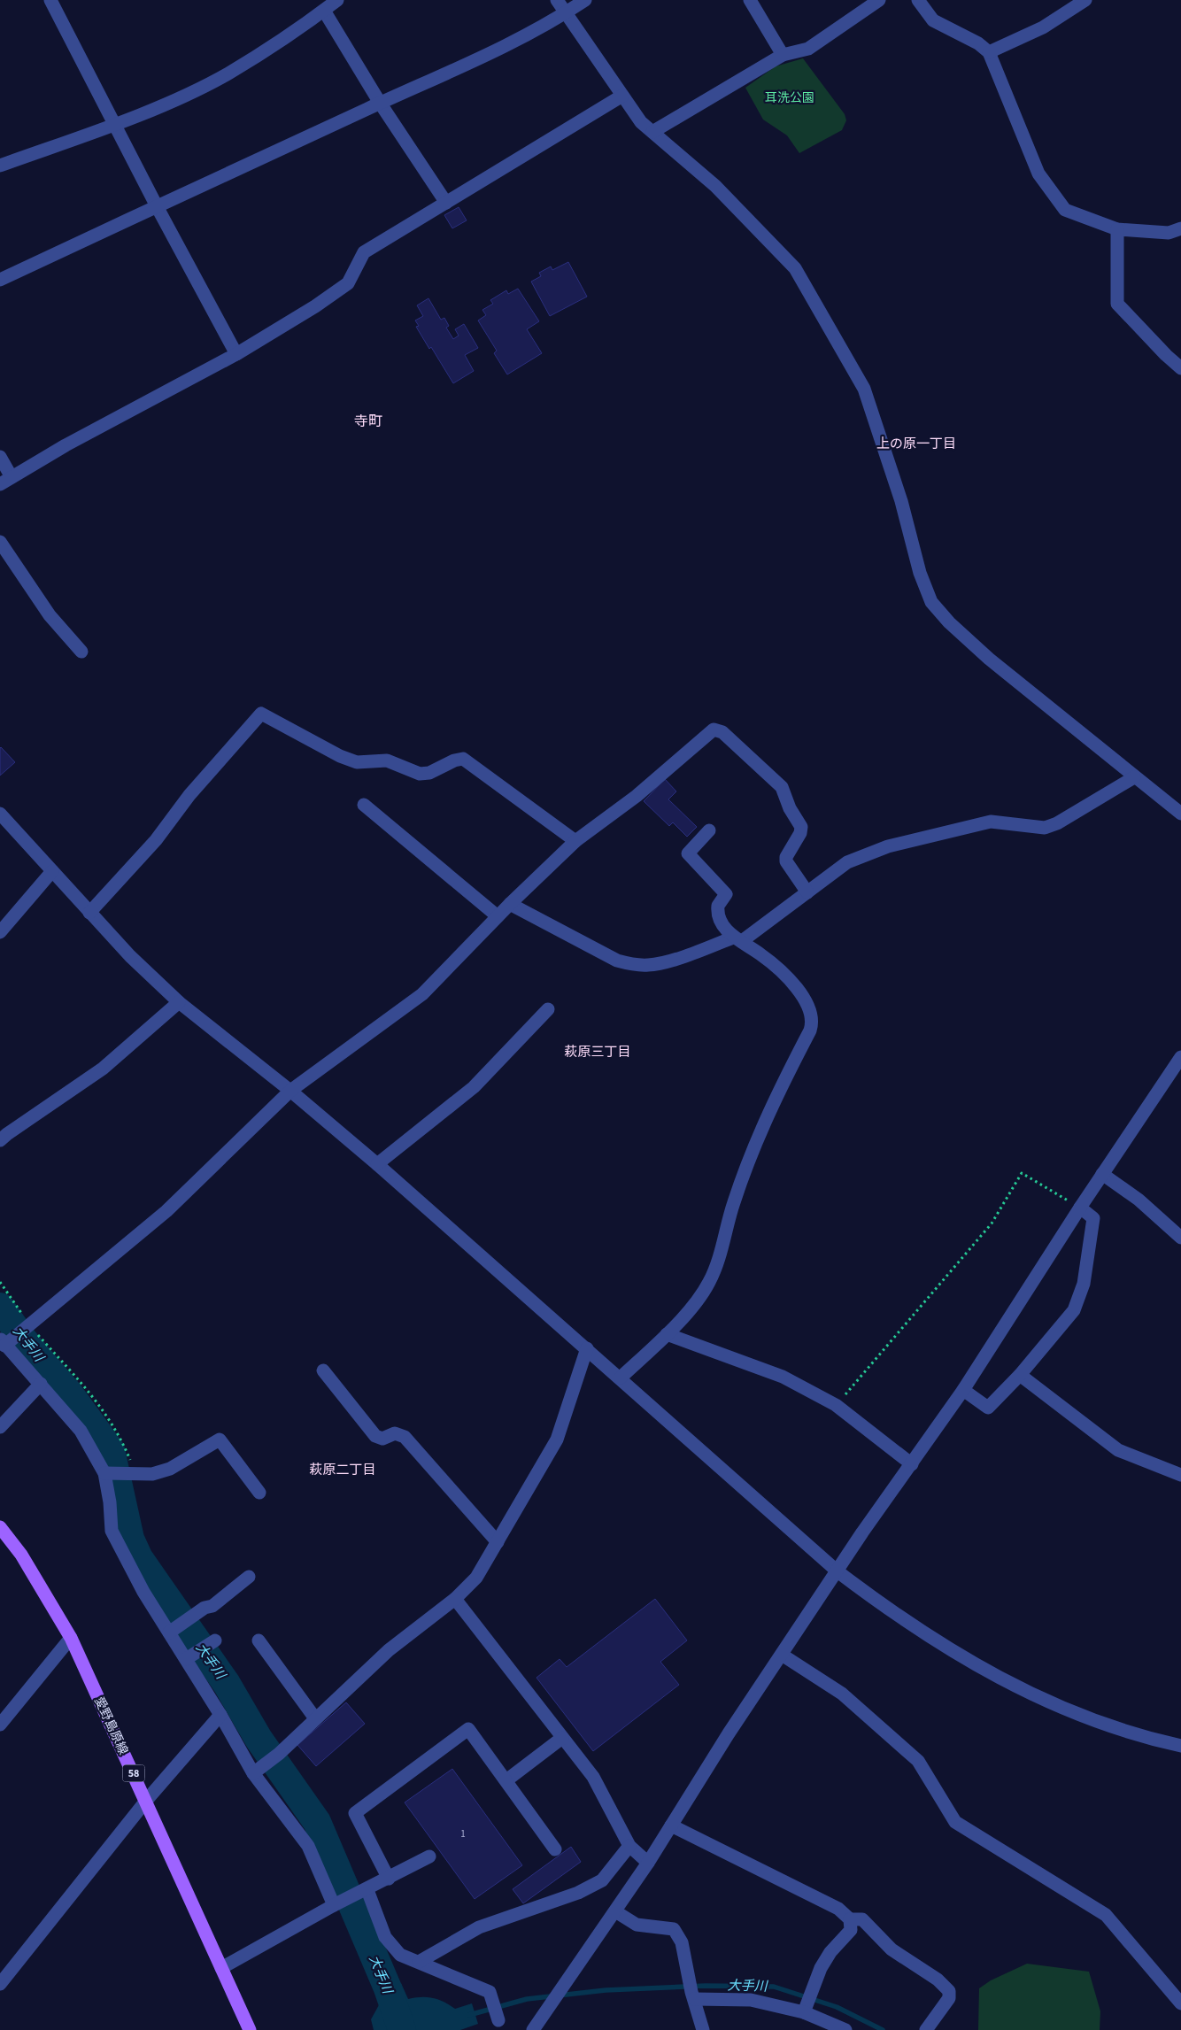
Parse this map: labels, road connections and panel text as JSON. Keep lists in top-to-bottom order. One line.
{"streets":{"main road":["愛野島原線","58"]},"districts":["寺町","上の原一丁目","萩原三丁目","萩原二丁目"],"water":["大手川"],"parks":["耳洗公園"],"house_numbers":["1"]}
